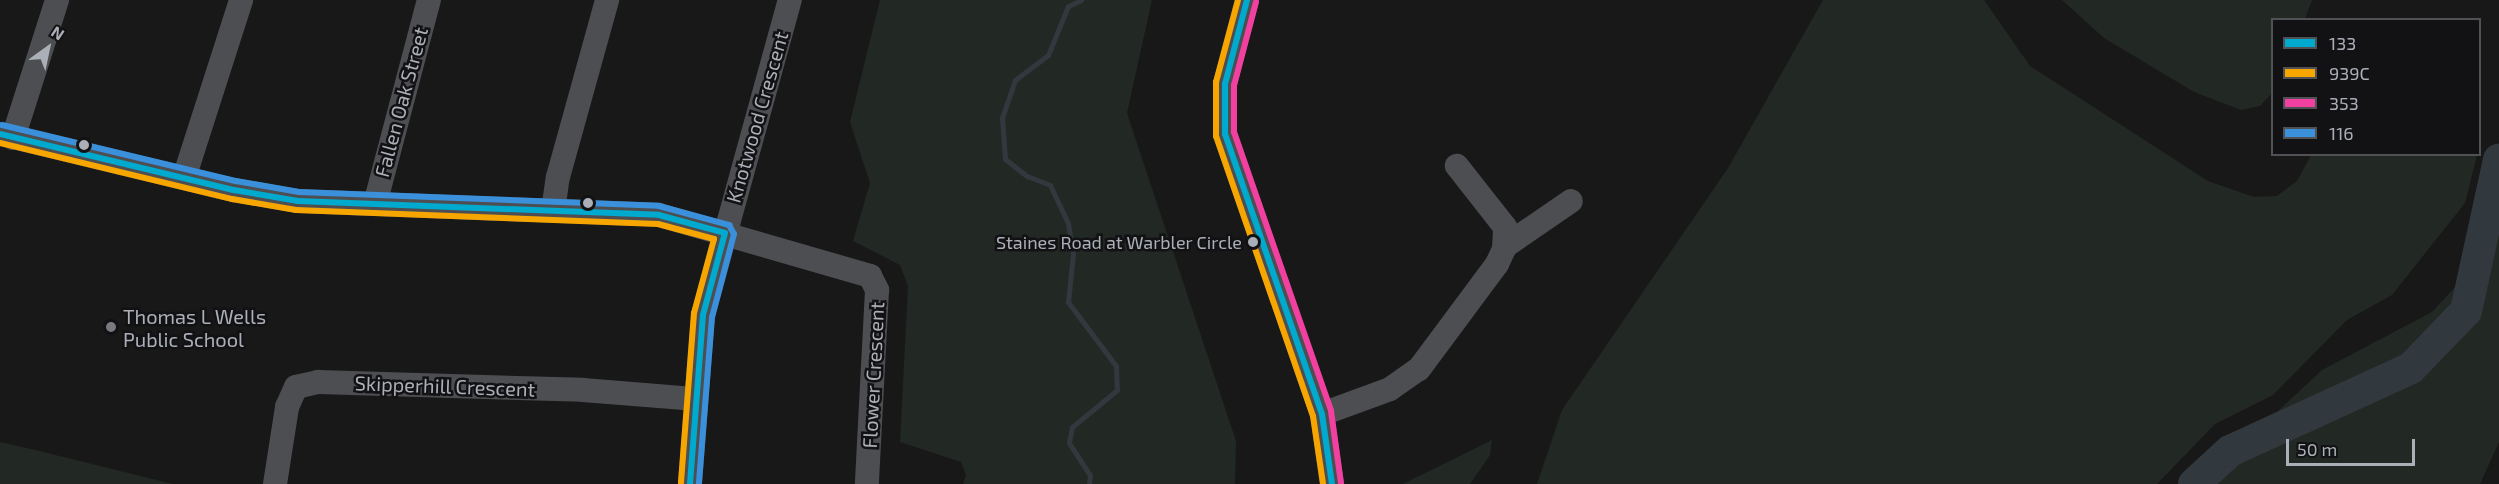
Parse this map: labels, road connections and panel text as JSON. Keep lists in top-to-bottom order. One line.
{"streets":{"street":["Fallen Oak Street","Knotwood Crescent","Flower Crescent","Skipperhill Crescent"]},"crossings":[["Fallen Oak Street","Flower Crescent"],["Knotwood Crescent","Flower Crescent"],["Knotwood Crescent","Skipperhill Crescent"]],"places":["Staines Road at Warbler Circle","Thomas L Wells Public School"],"lines":["transit line 133","transit line 939C","transit line 353","transit line 116"],"legend":["133","939C","353","116"],"scale_bar":"50 m","north":"top right"}
